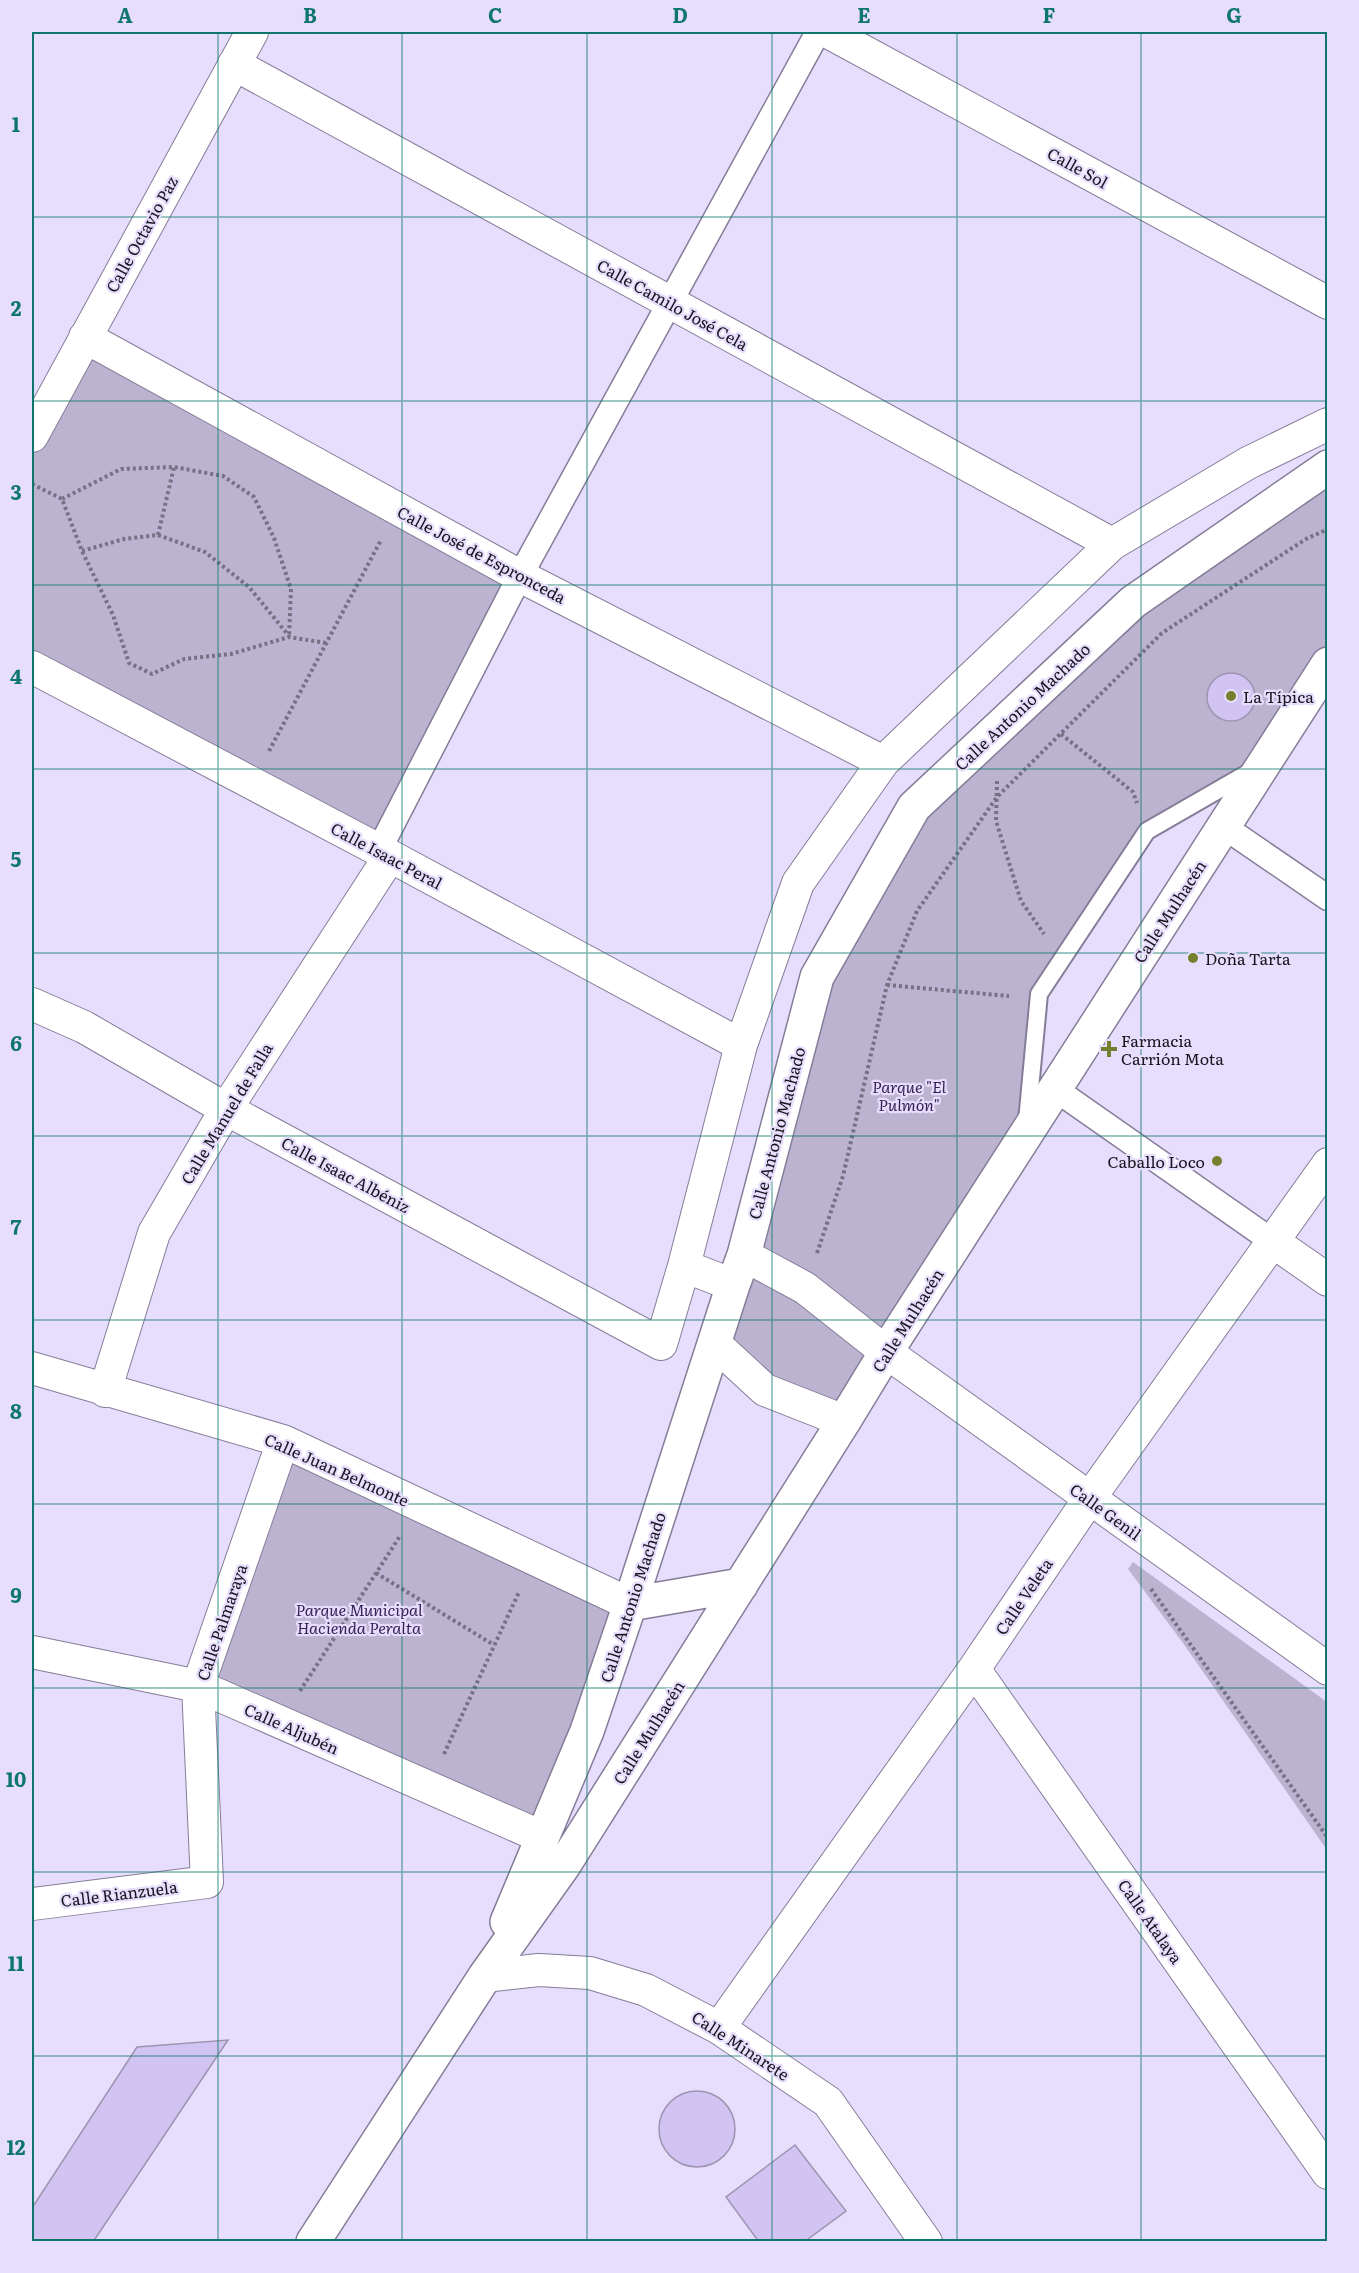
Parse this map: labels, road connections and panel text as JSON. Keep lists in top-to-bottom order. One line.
{"streets":{"street":["Calle Sol","Calle Octavio Paz","Calle Camilo José Cela","Calle José de Espronceda","Calle Antonio Machado","Calle Isaac Peral","Calle Mulhacén","Calle Manuel de Falla","Calle Isaac Albéniz","Calle Juan Belmonte","Calle Genil","Calle Veleta","Calle Palmaraya","Calle Aljubén","Calle Rianzuela","Calle Atalaya","Calle Minarete"]},"crossings":[["Calle Octavio Paz","Calle Camilo José Cela"],["Calle Octavio Paz","Calle José de Espronceda"],["Calle Antonio Machado","Calle Mulhacén"],["Calle Antonio Machado","Calle Juan Belmonte"],["Calle Antonio Machado","Calle Genil"],["Calle Antonio Machado","Calle Aljubén"],["Calle Antonio Machado","Calle Minarete"],["Calle Isaac Peral","Calle Manuel de Falla"],["Calle Mulhacén","Calle Genil"],["Calle Mulhacén","Calle Minarete"],["Calle Manuel de Falla","Calle Isaac Albéniz"],["Calle Manuel de Falla","Calle Juan Belmonte"],["Calle Juan Belmonte","Calle Palmaraya"],["Calle Genil","Calle Veleta"],["Calle Veleta","Calle Atalaya"],["Calle Veleta","Calle Minarete"],["Calle Palmaraya","Calle Aljubén"],["Calle Palmaraya","Calle Rianzuela"]],"parks":["Parque \"El Pulmón\"","Parque Municipal Hacienda Peralta"],"places":{"other":["La Típica","Doña Tarta","Caballo Loco"],"health":["Farmacia Carrión Mota"]},"grid":{"columns":["A","B","C","D","E","F","G"],"rows":["1","2","3","4","5","6","7","8","9","10","11","12"]}}
